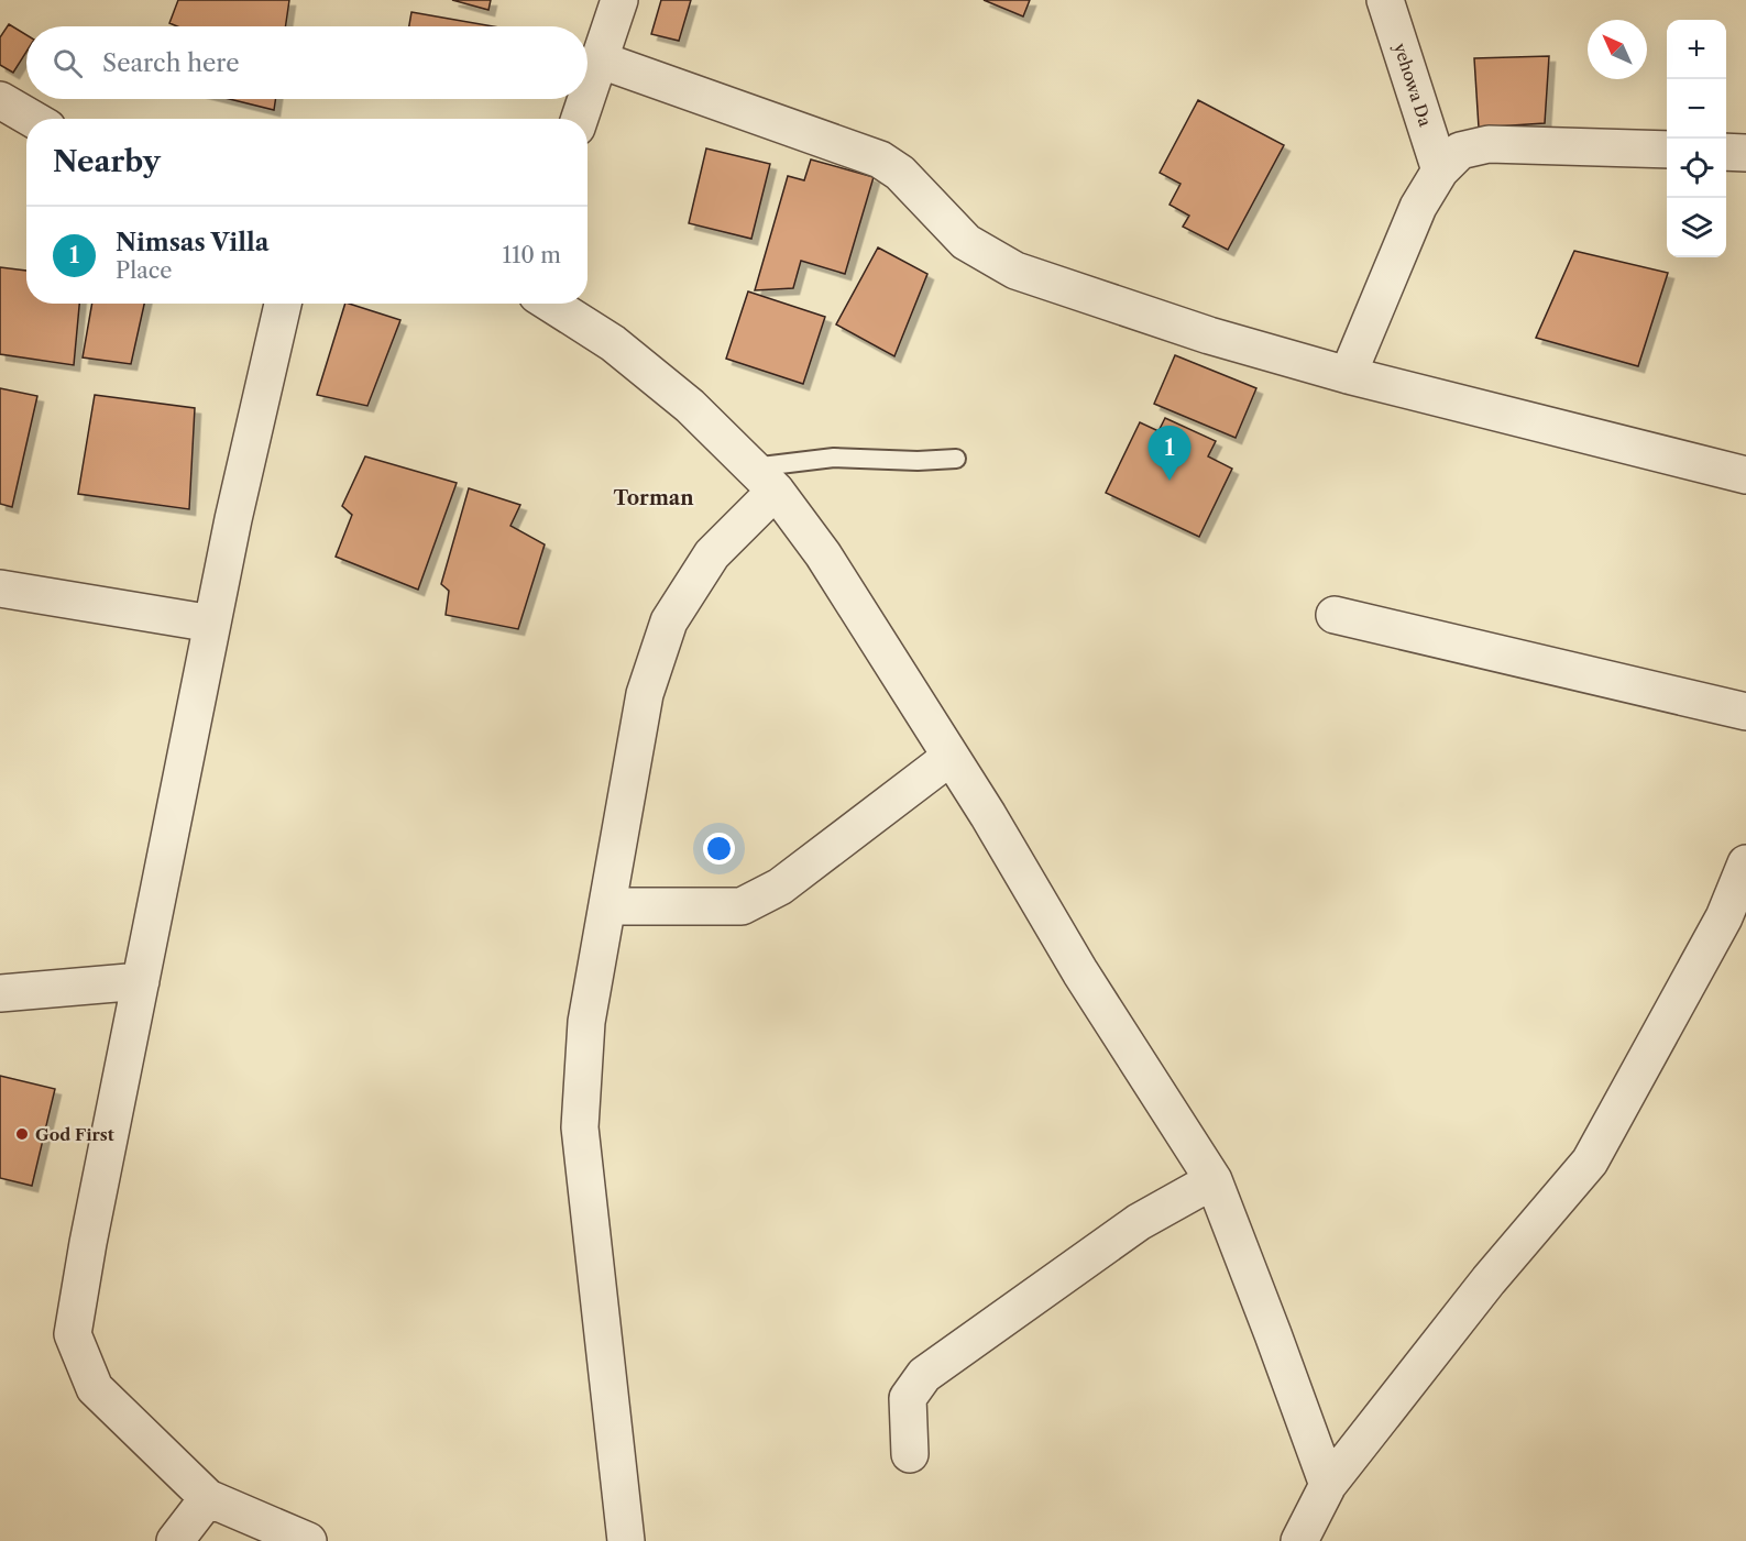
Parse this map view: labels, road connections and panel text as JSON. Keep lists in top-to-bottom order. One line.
{"streets":{"street":["yehowa Da"]},"districts":["Torman"],"places":["God First"],"north":"top left","page":{"map_buttons":["+","−"],"search":"Search here","heading":"Nearby","list":[{"mark":"1","name":"Nimsas Villa","note":"Place","value":"110 m"}],"pins":"1"}}
